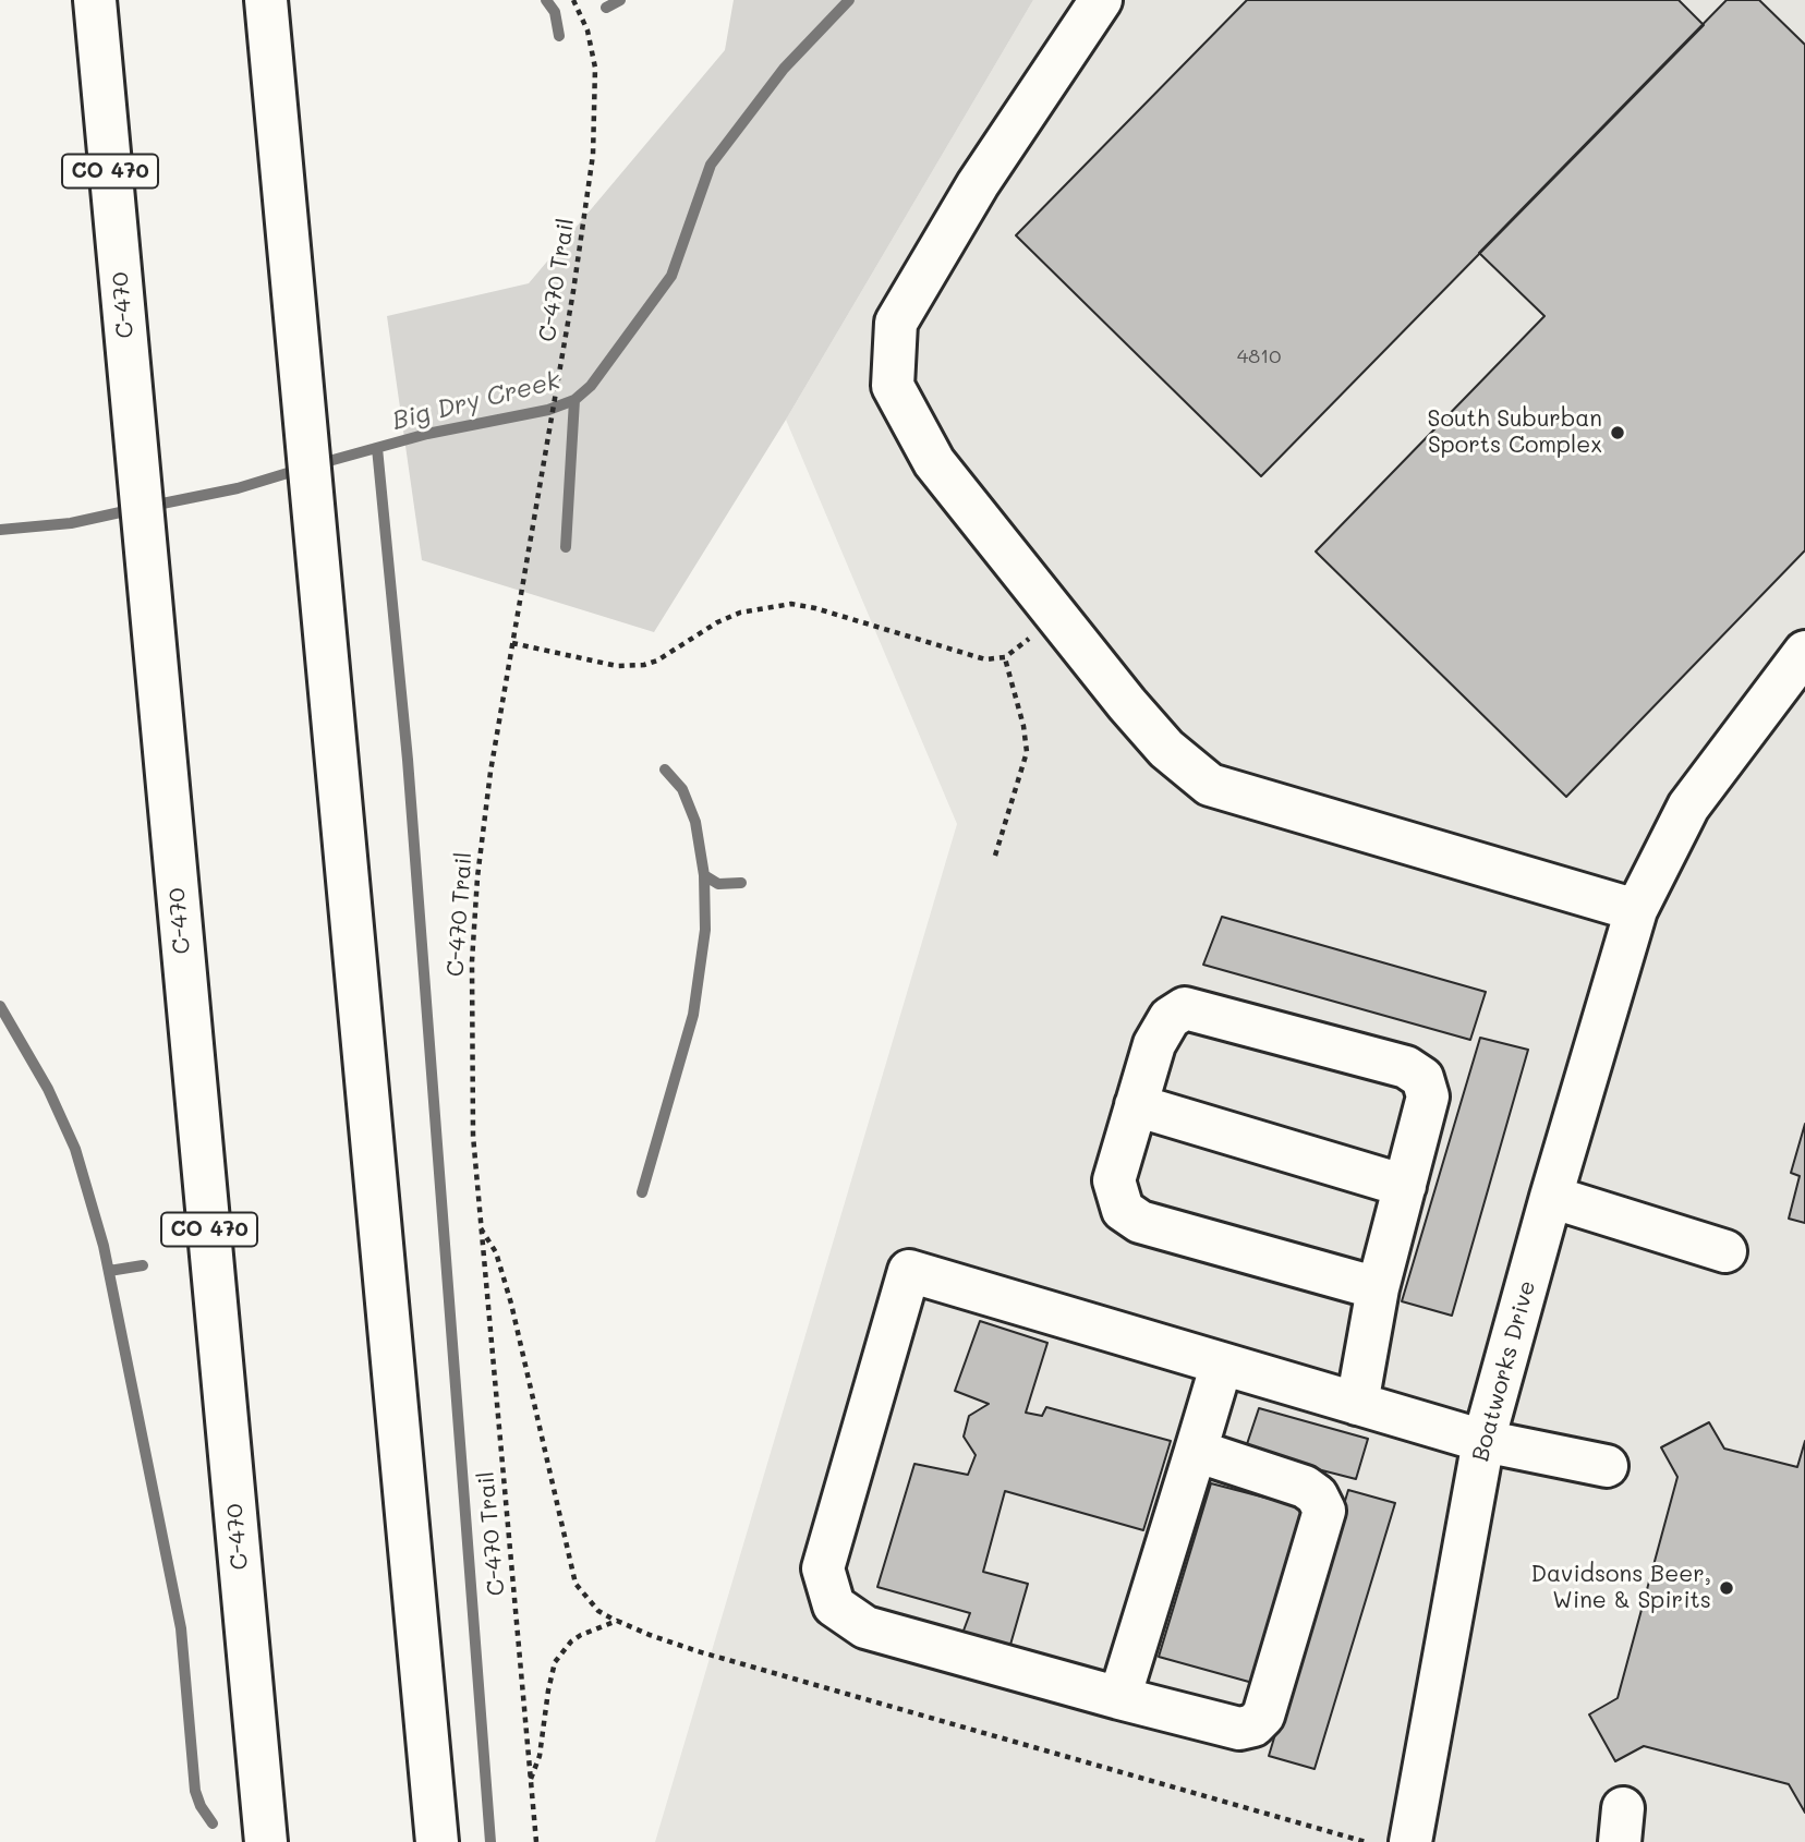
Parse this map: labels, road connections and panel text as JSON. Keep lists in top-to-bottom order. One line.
{"streets":{"main road":["CO 470","C-470","Boatworks Drive"],"path":["C-470 Trail"]},"water":["Big Dry Creek"],"places":["South Suburban Sports Complex","Davidsons Beer, Wine & Spirits"],"house_numbers":["4810"]}
